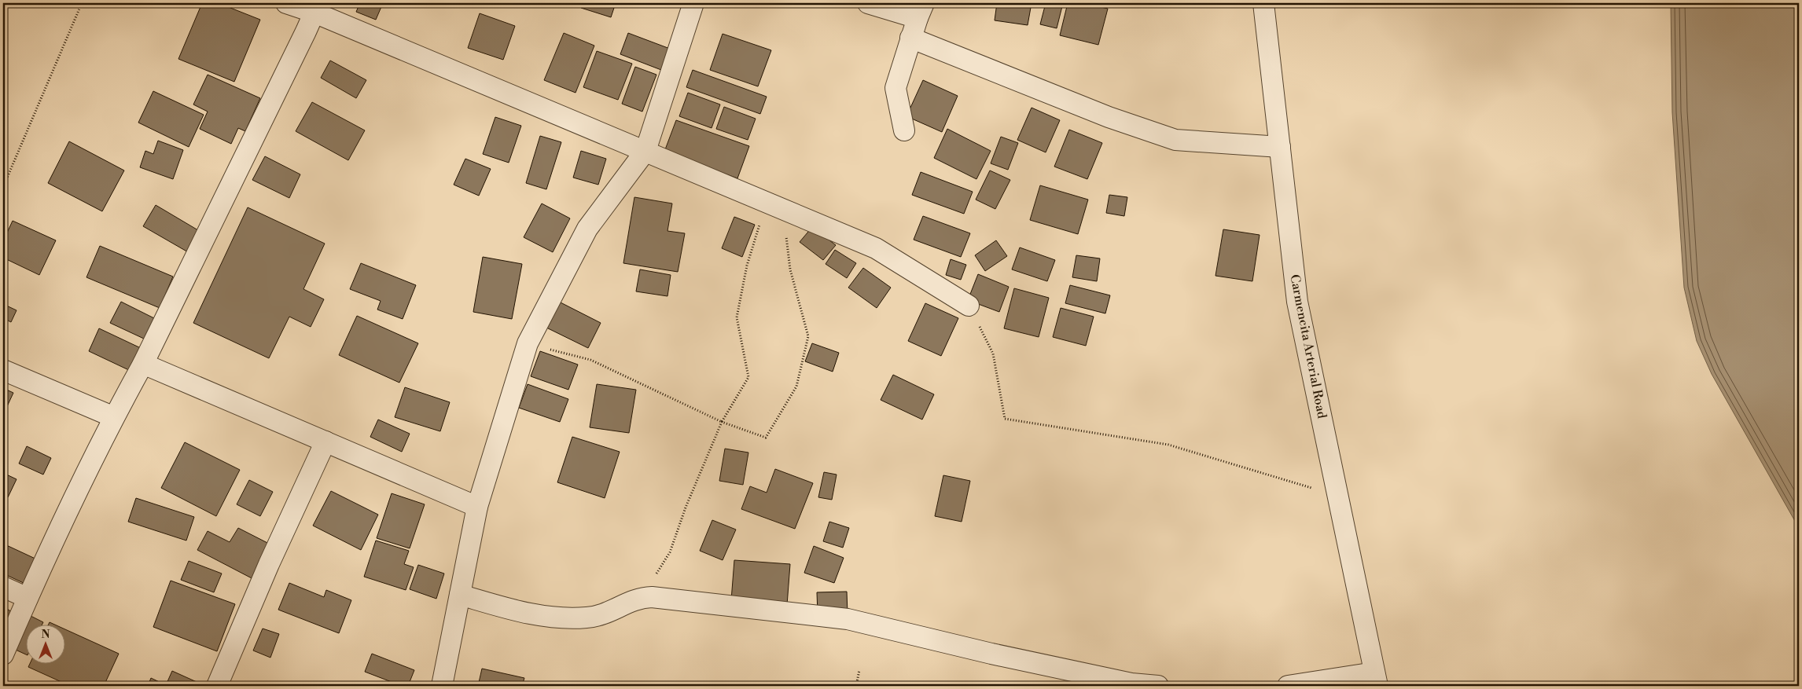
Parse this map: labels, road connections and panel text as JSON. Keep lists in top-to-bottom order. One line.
{"streets":{"street":["Carmencita Arterial Road"]},"north":"top"}
